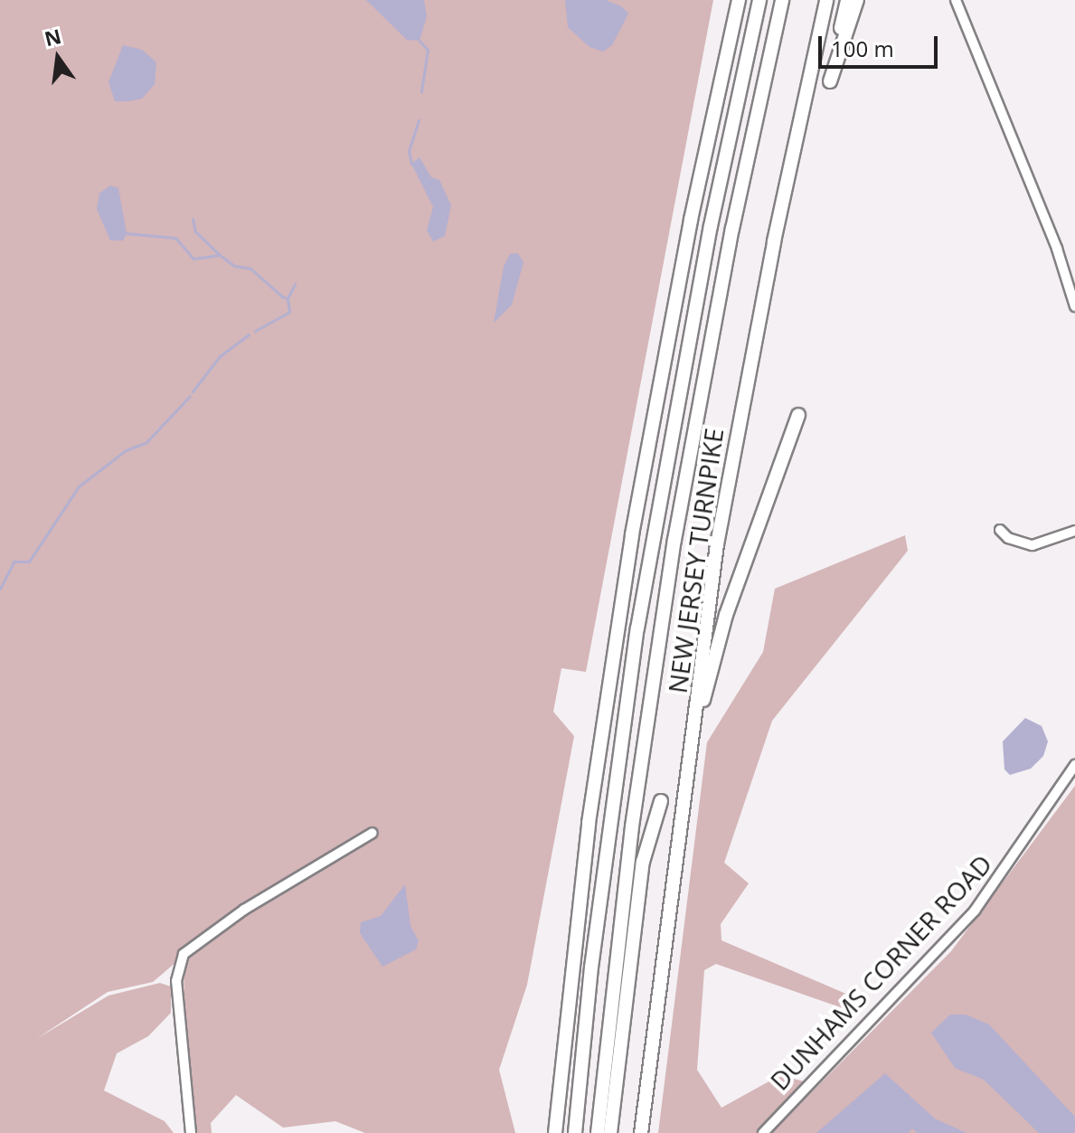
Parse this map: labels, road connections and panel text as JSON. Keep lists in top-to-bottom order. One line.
{"streets":{"highway":["NEW JERSEY TURNPIKE"],"street":["DUNHAMS CORNER ROAD"]},"scale_bar":"100 m","north":"top"}
